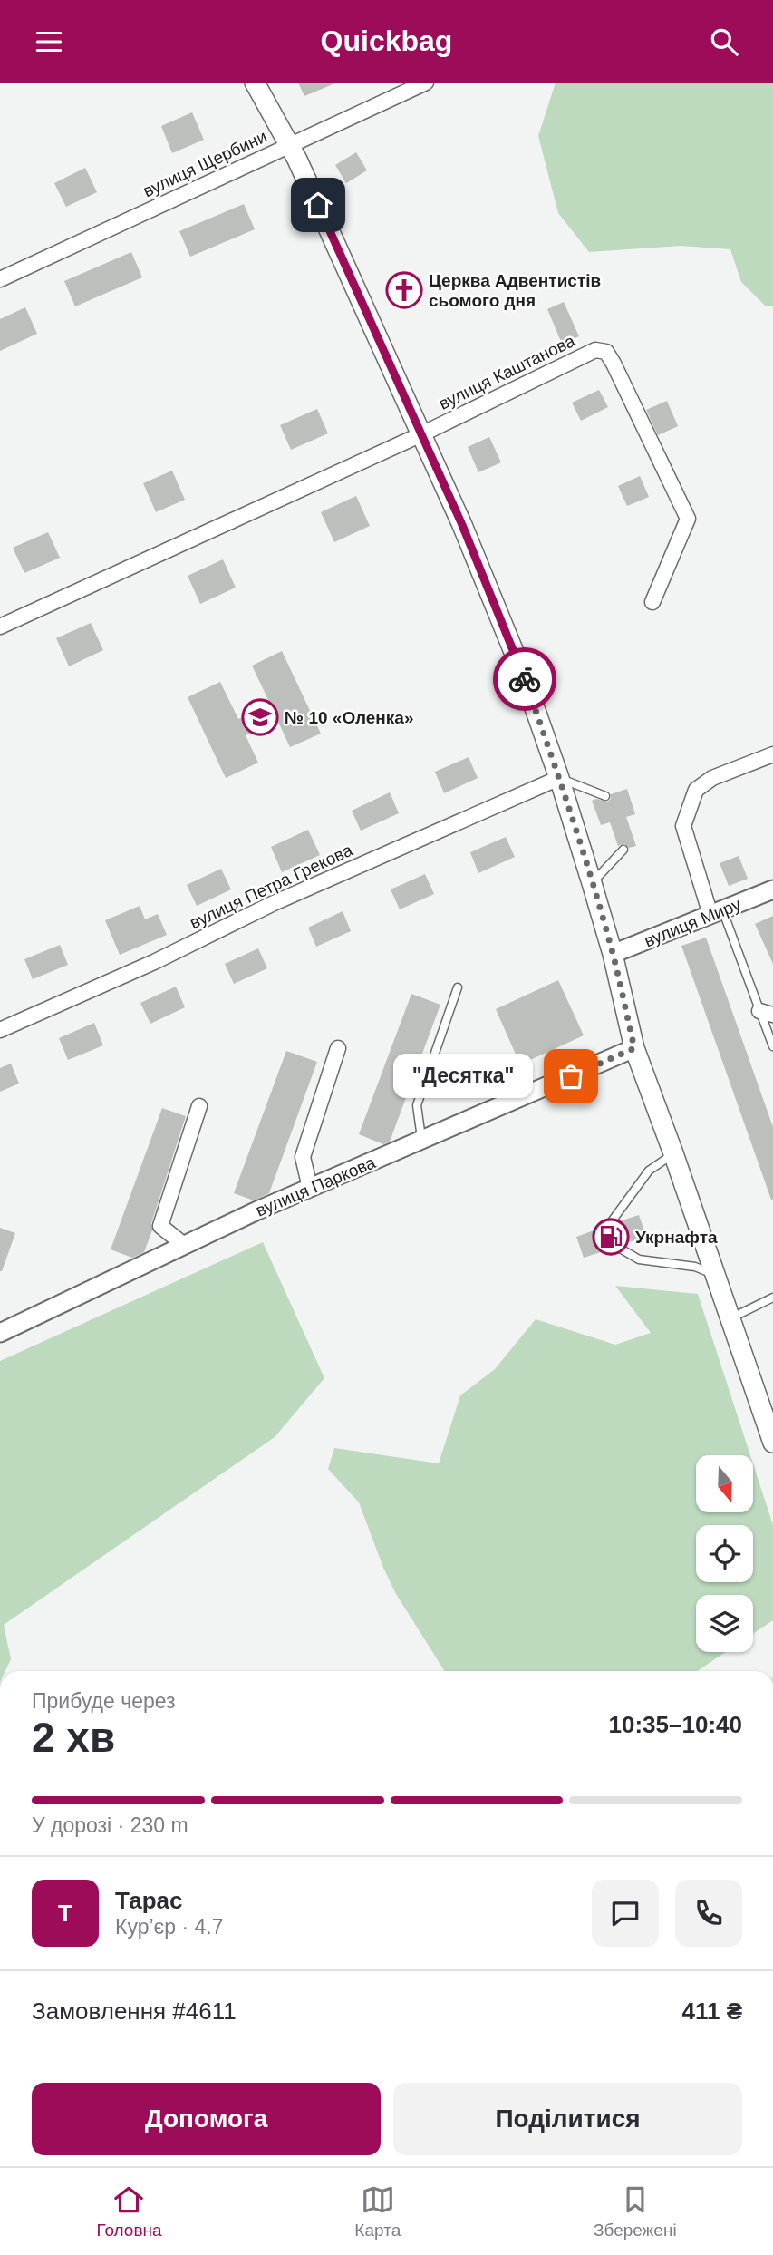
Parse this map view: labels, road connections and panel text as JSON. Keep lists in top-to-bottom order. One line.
{"streets":{"street":["вулиця Щербини","вулиця Каштанова","вулиця Петра Грекова","вулиця Миру","вулиця Паркова"]},"places":{"church":["Церква Адвентистів сьомого дня"],"school or university":["№ 10 «Оленка»"],"other":["\"Десятка\""],"fuel station":["Укрнафта"]},"north":"bottom","page":{"header":"Quickbag","bubble":"\"Десятка\"","heading":["2 хв","Прибуде через","10:35–10:40"],"panel":["Тарас","Кур’єр · 4.7","Замовлення #4611","411 ₴"],"bar":"У дорозі · 230 m","round":"Т","buttons":["Допомога","Поділитися"],"tabs":["Головна","Карта","Збережені"]}}
